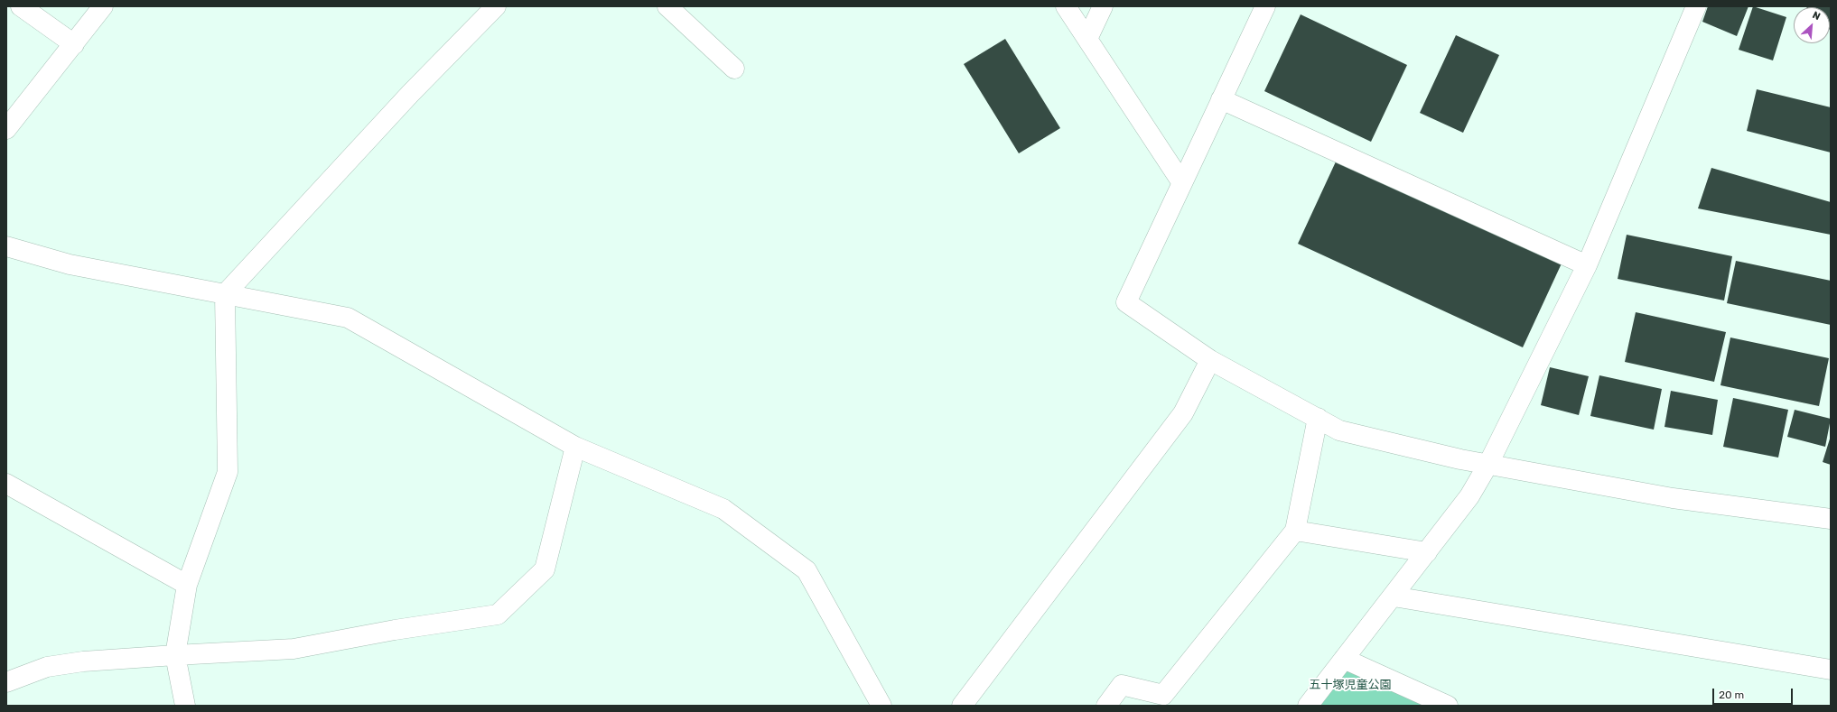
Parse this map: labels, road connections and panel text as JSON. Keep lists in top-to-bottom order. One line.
{"parks":["五十塚児童公園"],"scale_bar":"20 m","north":"top right"}
